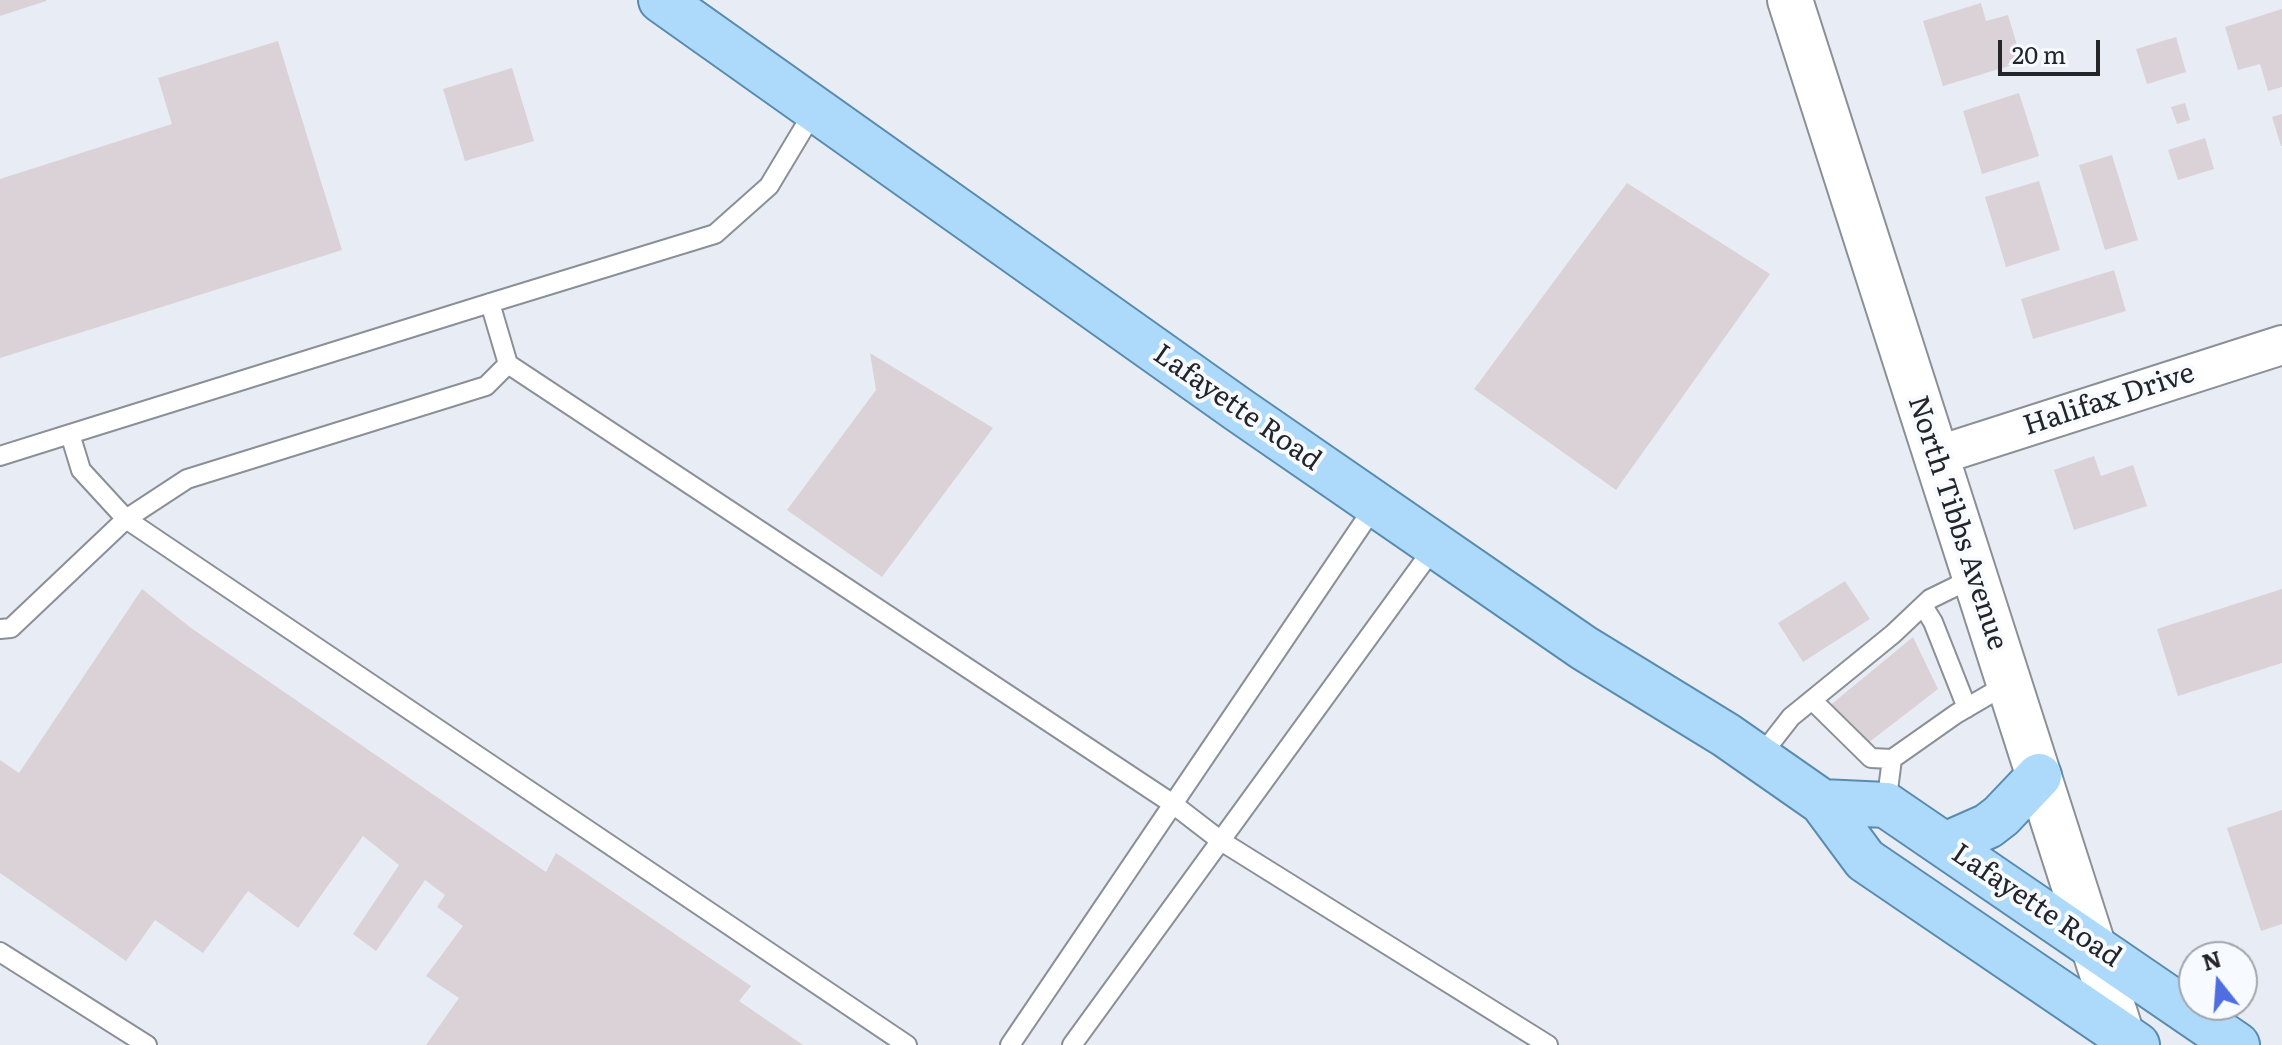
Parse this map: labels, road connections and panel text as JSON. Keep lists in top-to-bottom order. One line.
{"streets":{"main road":["Lafayette Road"],"street":["Halifax Drive","North Tibbs Avenue"]},"crossings":[["Halifax Drive","North Tibbs Avenue"],["Lafayette Road","North Tibbs Avenue"]],"scale_bar":"20 m","north":"top"}
